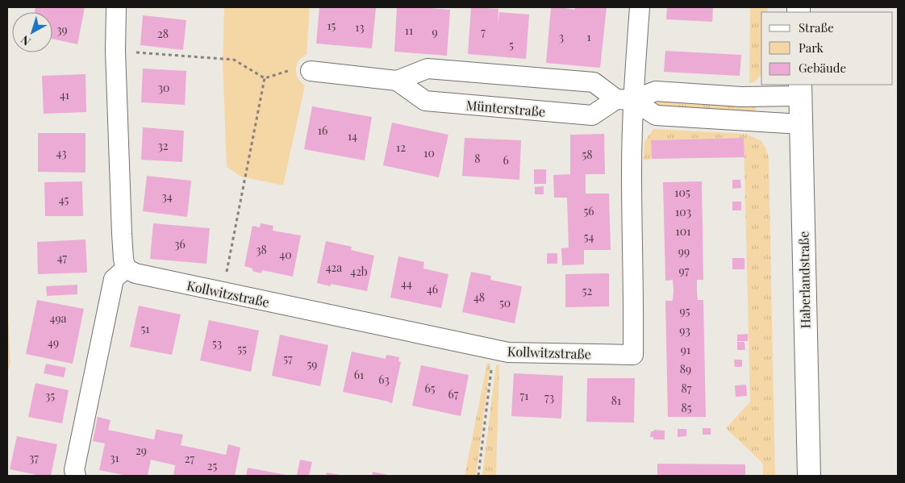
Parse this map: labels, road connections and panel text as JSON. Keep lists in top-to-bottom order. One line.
{"streets":{"street":["Münterstraße","Haberlandstraße","Kollwitzstraße"]},"crossings":[["Münterstraße","Haberlandstraße"],["Münterstraße","Kollwitzstraße"]],"house_numbers":["15","13","39","11","9","7","28","3","1","5","30","41","16","14","32","12","43","10","58","8","6","105","34","45","56","103","101","54","36","38","99","40","47","42a","97","42b","44","46","52","48","50","95","49a","51","93","49","53","55","91","57","59","89","61","63","65","87","67","35","71","73","81","85","29","37","31","27","25"],"legend":["Straße","Park","Gebäude"],"north":"bottom left"}
